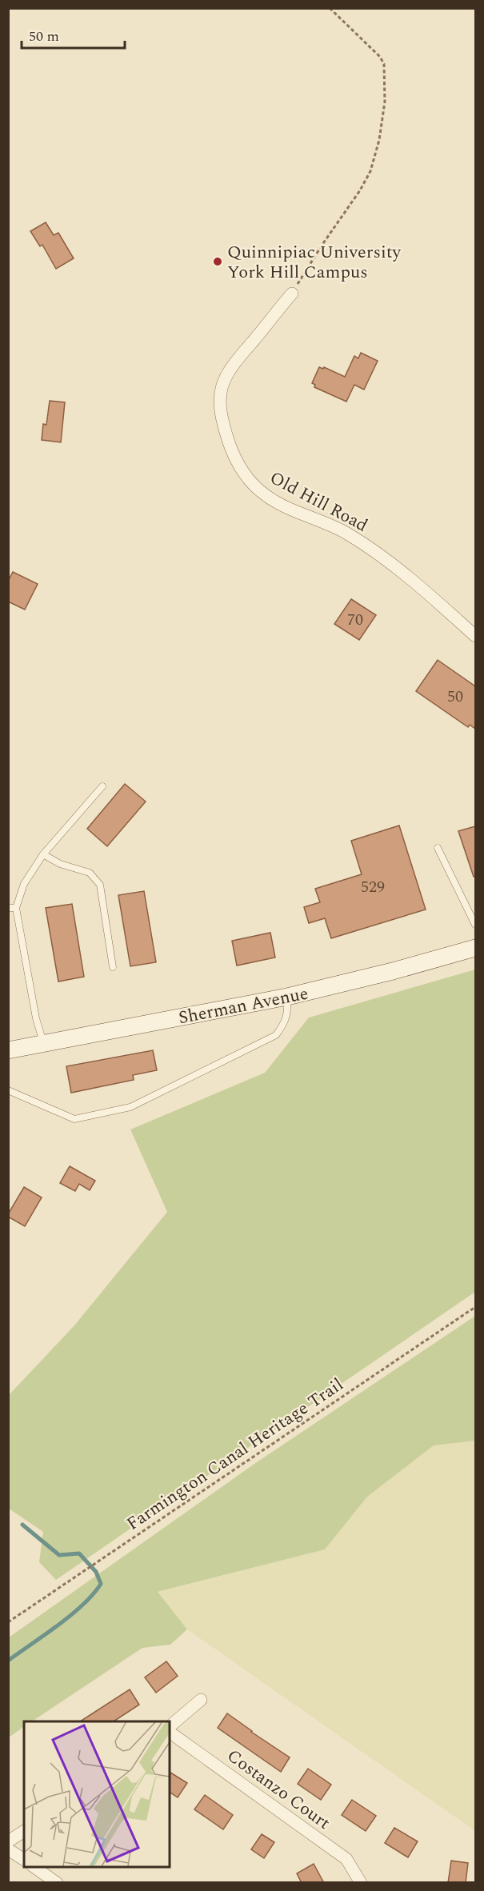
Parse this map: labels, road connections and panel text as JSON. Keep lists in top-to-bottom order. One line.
{"streets":{"main road":["Sherman Avenue"],"street":["Old Hill Road","Costanzo Court"],"path":["Farmington Canal Heritage Trail"]},"places":["Quinnipiac University York Hill Campus"],"house_numbers":["70","50","529"],"scale_bar":"50 m"}
